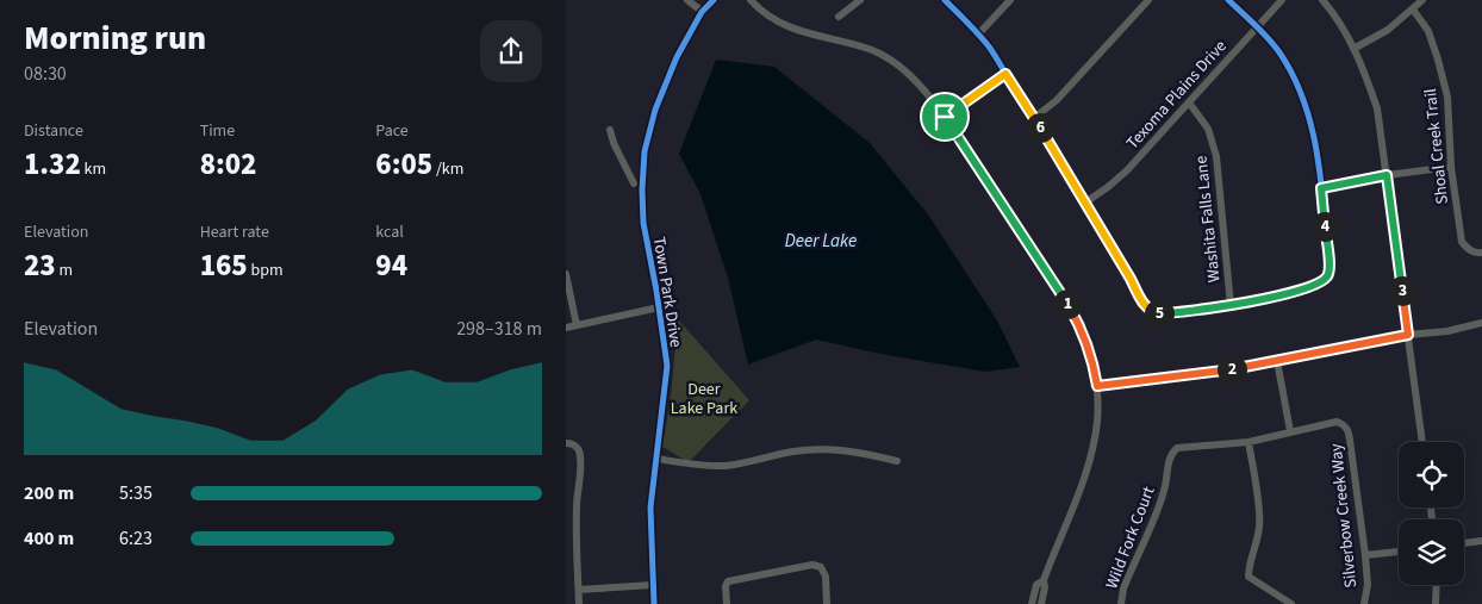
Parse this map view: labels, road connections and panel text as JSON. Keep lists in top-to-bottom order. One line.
{"streets":{"street":["Texoma Plains Drive","Shoal Creek Trail","Washita Falls Lane","Town Park Drive","Silverbow Creek Way","Wild Fork Court"]},"crossings":[["Texoma Plains Drive","Washita Falls Lane"]],"water":["Deer Lake"],"parks":["Deer Lake Park"],"page":{"heading":["Morning run","08:30"],"stats":[["Distance","1.32 km"],["Time","8:02"],["Pace","6:05 /km"],["Elevation","23 m"],["Heart rate","165 bpm"],["kcal","94"]],"pins":["6","4","3","1","5","2"],"chart":["Elevation","298–318 m"],"list":[{"name":"200 m","note":"5:35"},{"name":"400 m","note":"6:23"}]}}
